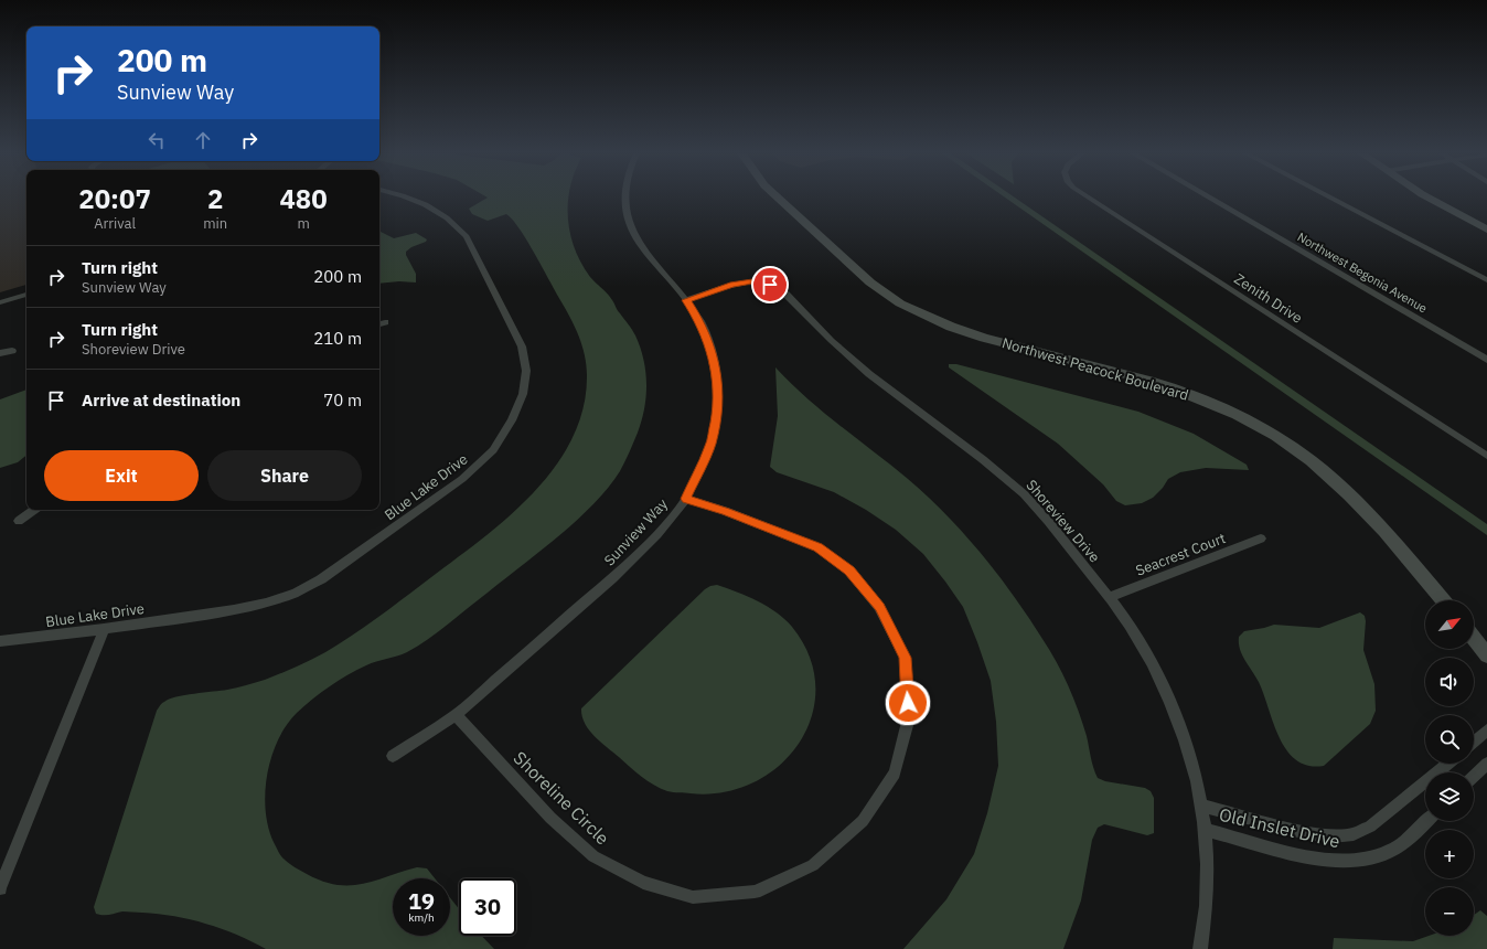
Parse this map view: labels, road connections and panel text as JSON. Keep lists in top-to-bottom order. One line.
{"streets":{"street":["Northwest Begonia Avenue","Zenith Drive","Northwest Peacock Boulevard","Blue Lake Drive","Shoreview Drive","Sunview Way","Seacrest Court","Shoreline Circle","Old Inslet Drive"]},"crossings":[["Shoreview Drive","Sunview Way"],["Shoreview Drive","Seacrest Court"],["Shoreview Drive","Old Inslet Drive"],["Sunview Way","Shoreline Circle"]],"north":"top right","page":{"turn":["200 m","Sunview Way"],"eta":["20:07","Arrival","2","min","480","m"],"list":[{"name":"Turn right","note":"Sunview Way","value":"200 m"},{"name":"Turn right","note":"Shoreview Drive","value":"210 m"},{"name":"Arrive at destination","value":"70 m"}],"buttons":["Exit","Share"],"map_buttons":["+","−"],"speed":"19 km/h","limit":"30"}}
